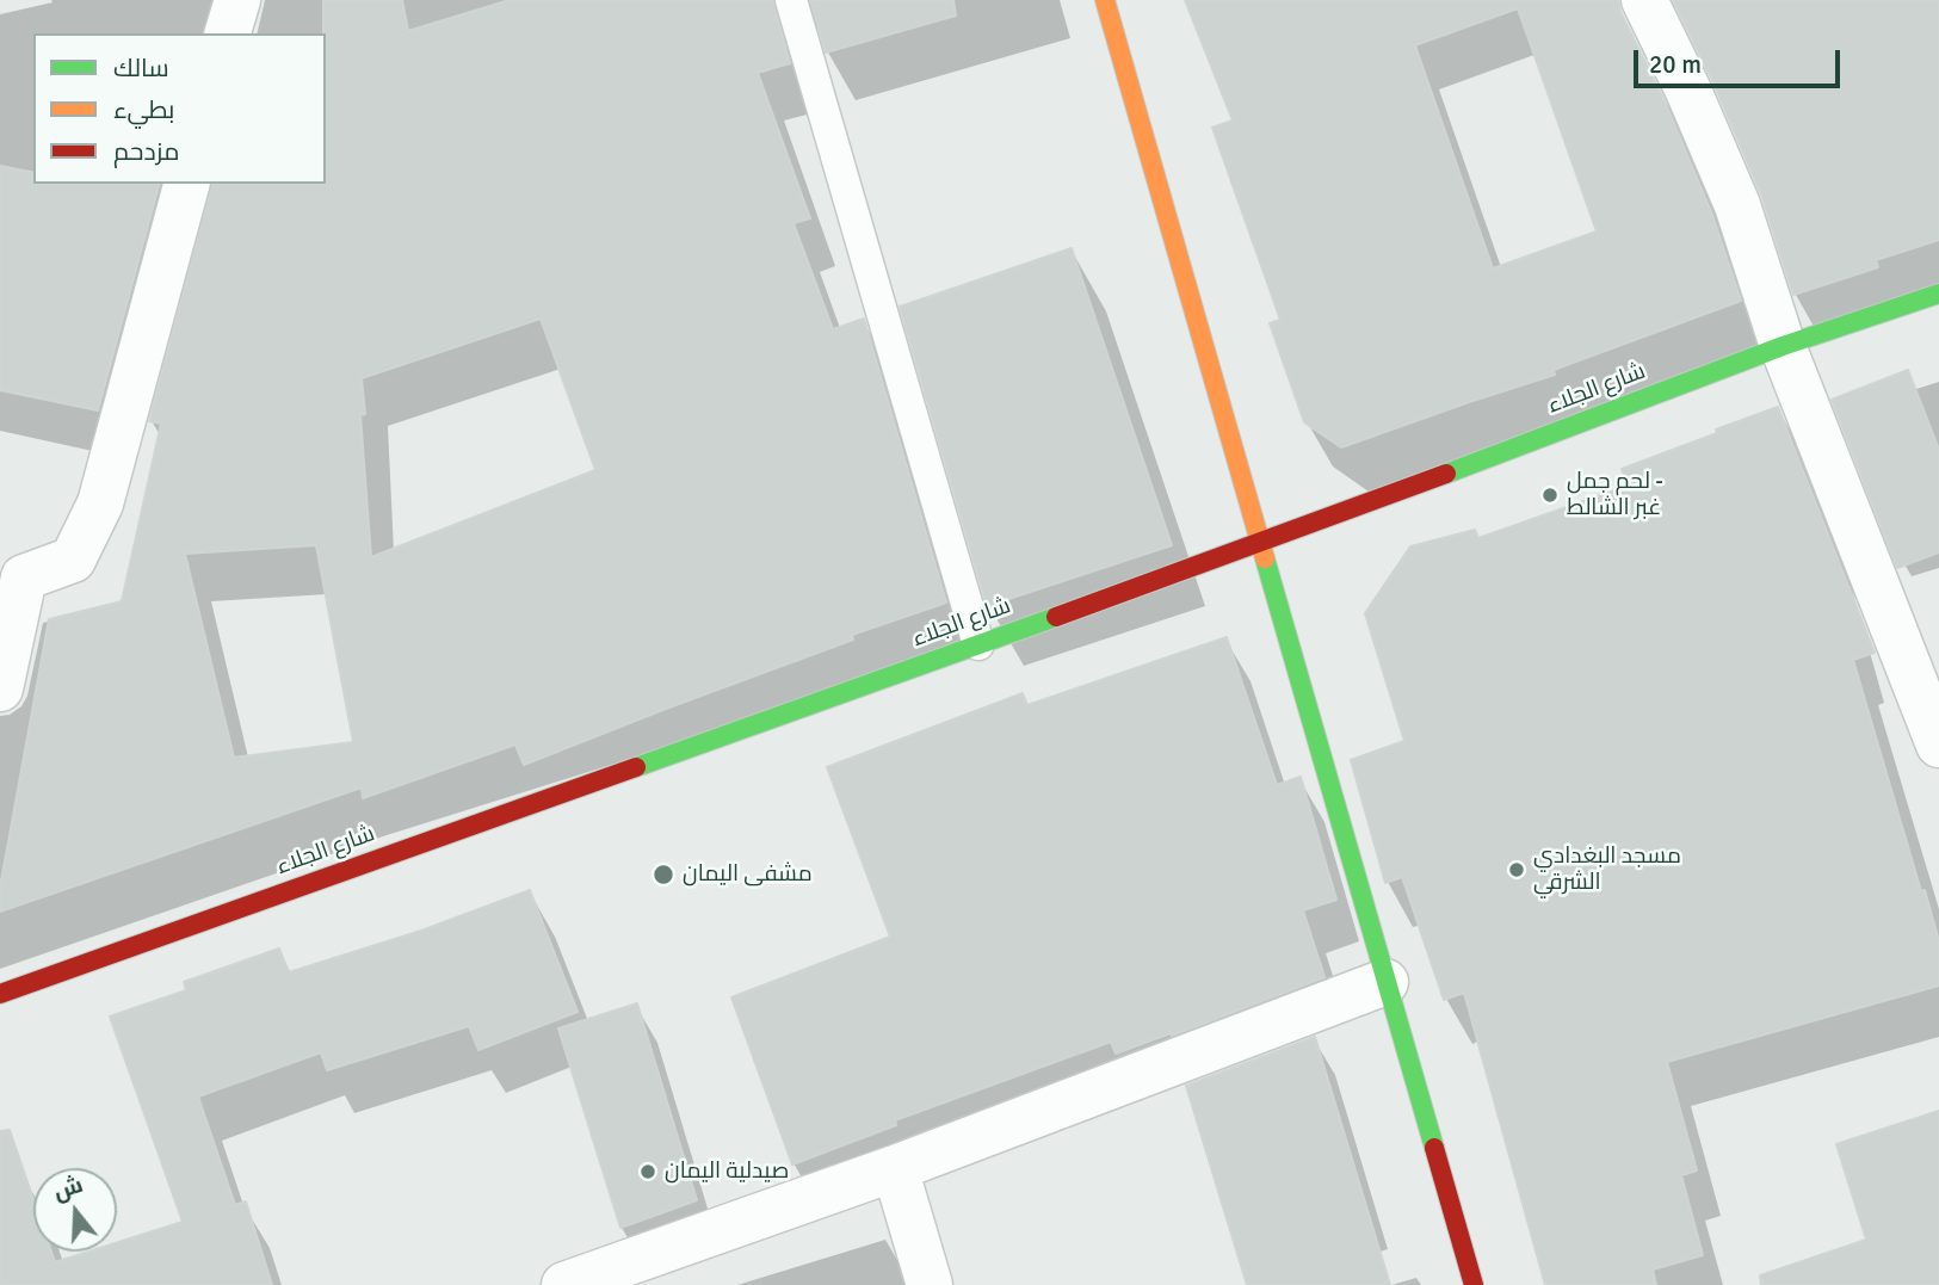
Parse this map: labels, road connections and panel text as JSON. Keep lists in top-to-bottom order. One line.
{"streets":{"street":["شارع الجلاء"]},"places":["لحم جمل - غبر الشالط","مسجد البغدادي الشرقي","مشفى اليمان","صيدلية اليمان"],"legend":["سالك","بطيء","مزدحم"],"scale_bar":"20 m","north":"top"}
